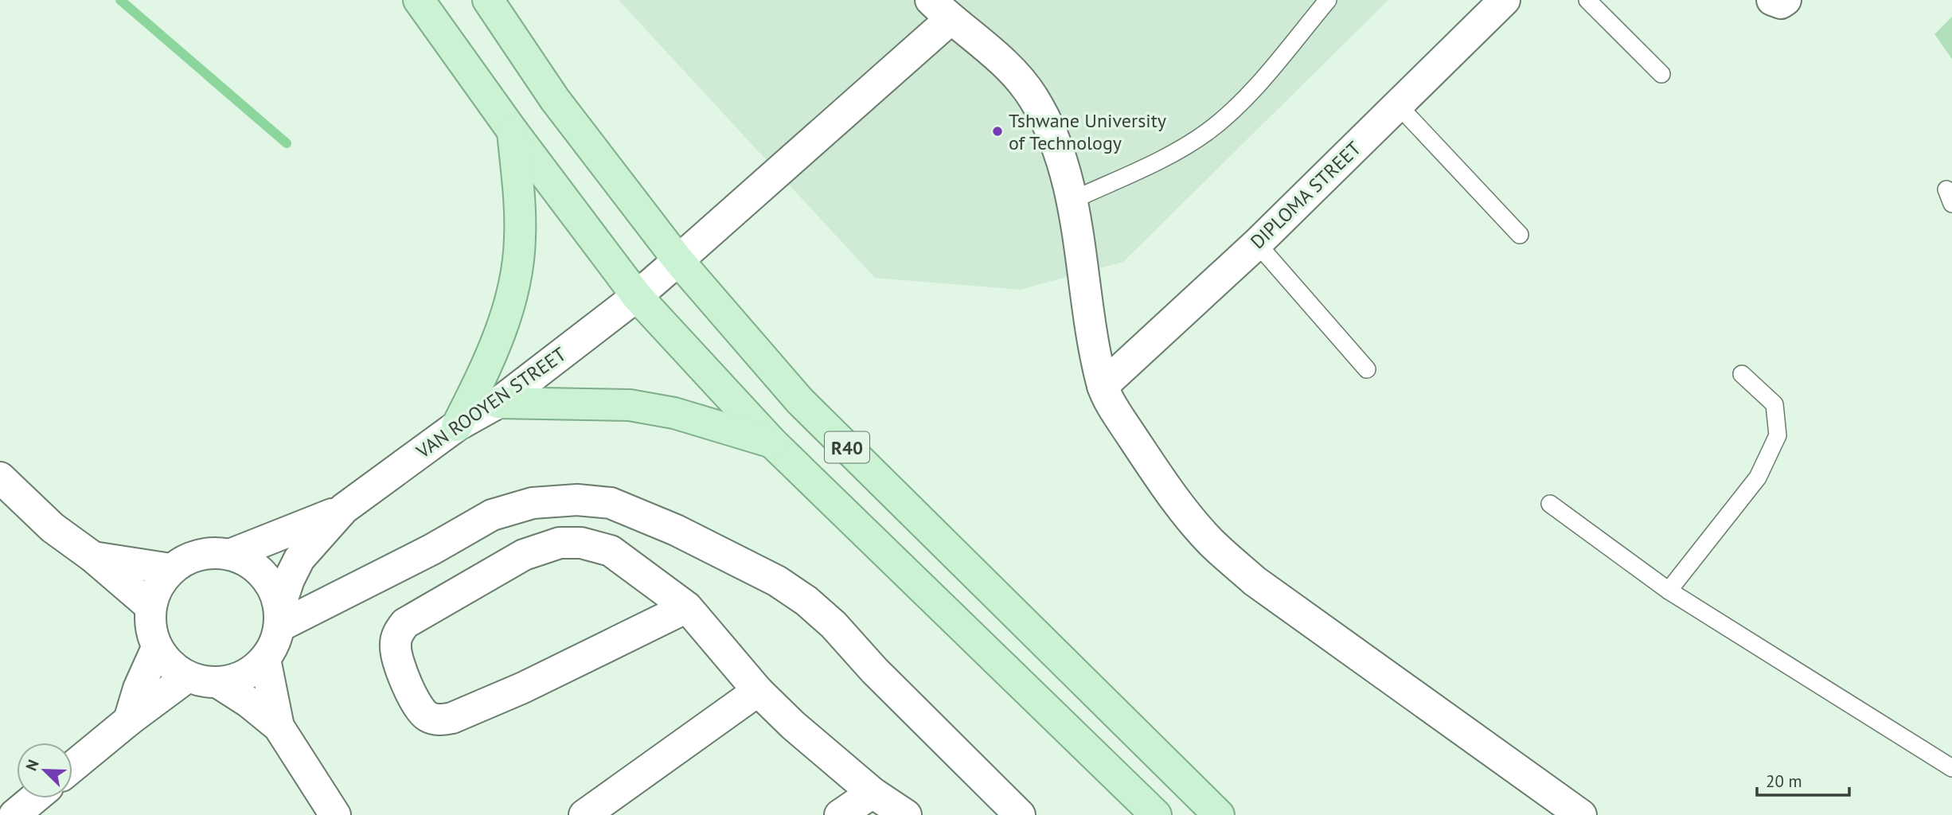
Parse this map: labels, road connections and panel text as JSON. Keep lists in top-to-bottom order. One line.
{"streets":{"main road":["R40"],"street":["DIPLOMA STREET","VAN ROOYEN STREET"]},"crossings":[["VAN ROOYEN STREET","R40"]],"places":["Tshwane University of Technology"],"scale_bar":"20 m","north":"top left"}
